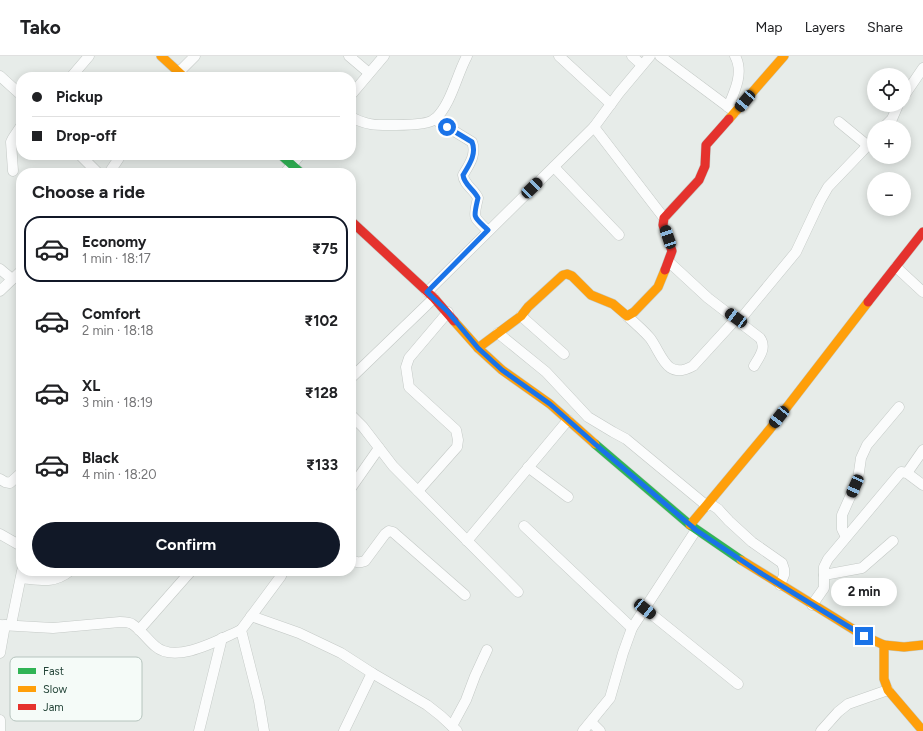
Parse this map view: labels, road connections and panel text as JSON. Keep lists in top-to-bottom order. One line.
{"legend":["Fast","Slow","Jam"],"page":{"header":"Tako","nav":["Map","Layers","Share"],"map_buttons":["+","−"],"banner":["Pickup","Drop-off"],"heading":"Choose a ride","list":[{"name":"Economy","note":"1 min · 18:17","value":"₹75"},{"name":"Comfort","note":"2 min · 18:18","value":"₹102"},{"name":"XL","note":"3 min · 18:19","value":"₹128"},{"name":"Black","note":"4 min · 18:20","value":"₹133"}],"buttons":"Confirm","bubble":"2 min"}}
